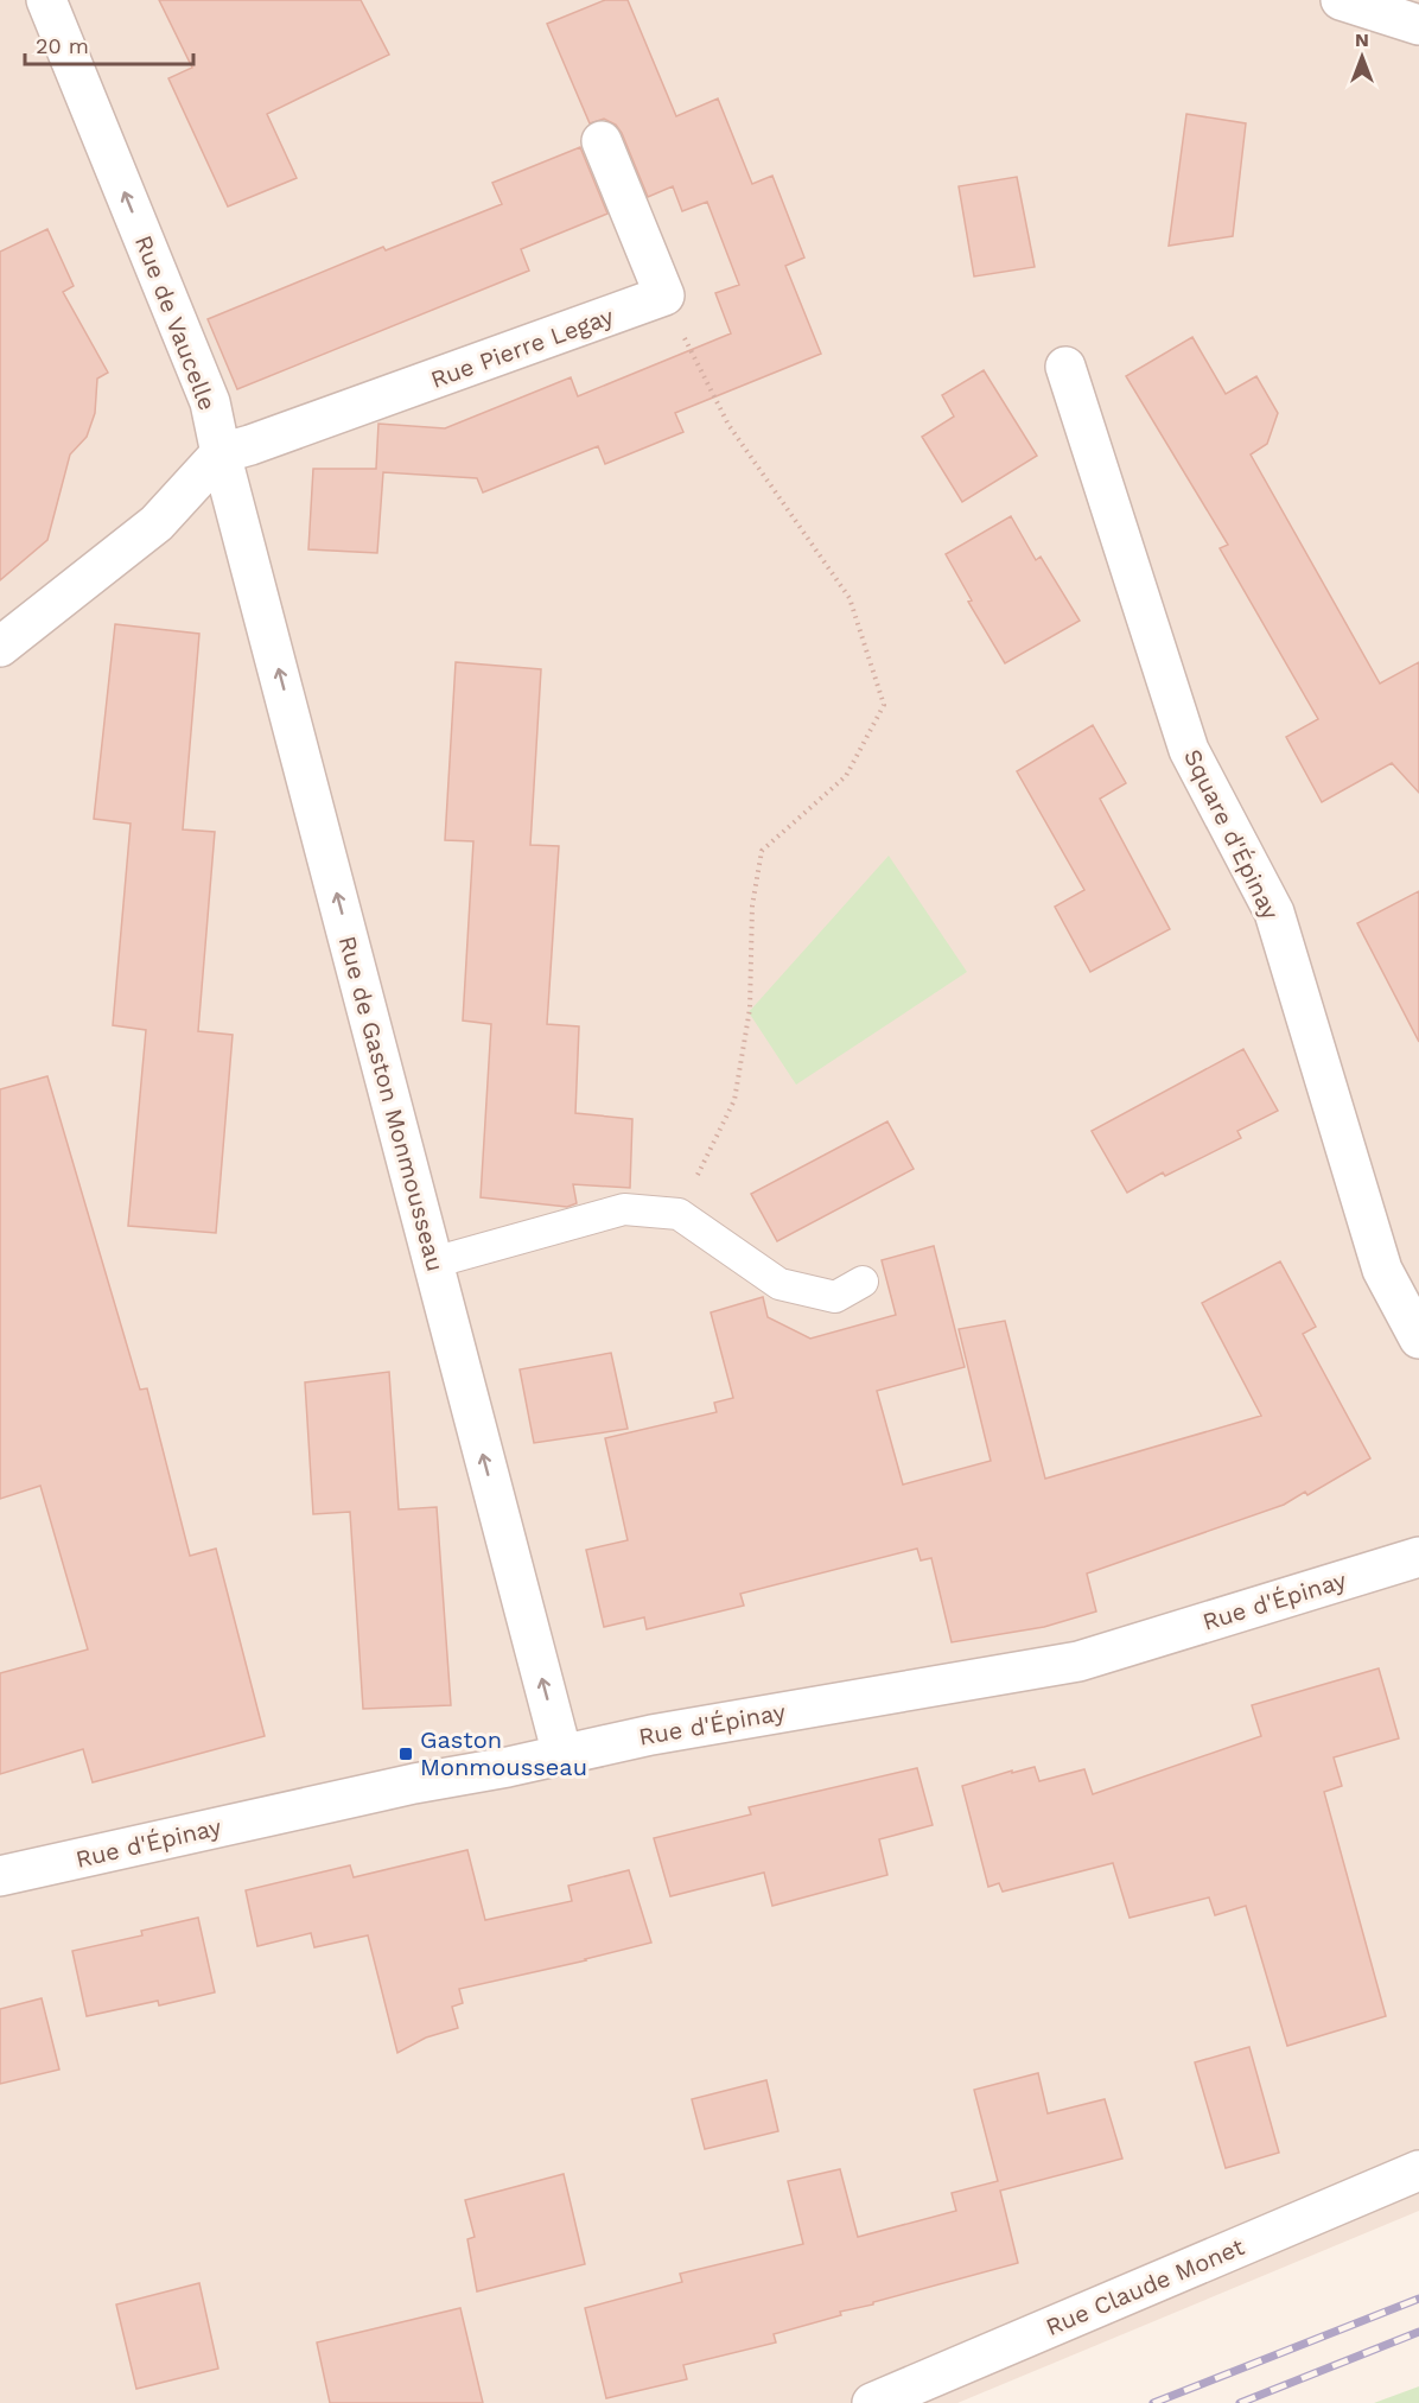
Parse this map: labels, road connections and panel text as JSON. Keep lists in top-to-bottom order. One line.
{"streets":{"street":["Rue de Vaucelle","Rue Pierre Legay","Square d'Épinay","Rue de Gaston Monmousseau","Rue d'Épinay","Rue Claude Monet"]},"crossings":[["Rue de Vaucelle","Rue Pierre Legay"],["Rue de Vaucelle","Rue de Gaston Monmousseau"],["Rue Pierre Legay","Rue de Gaston Monmousseau"],["Rue de Gaston Monmousseau","Rue d'Épinay"]],"one_way":["Rue de Vaucelle","Rue de Gaston Monmousseau"],"places":{"transit":["Gaston Monmousseau"]},"scale_bar":"20 m","north":"top"}
